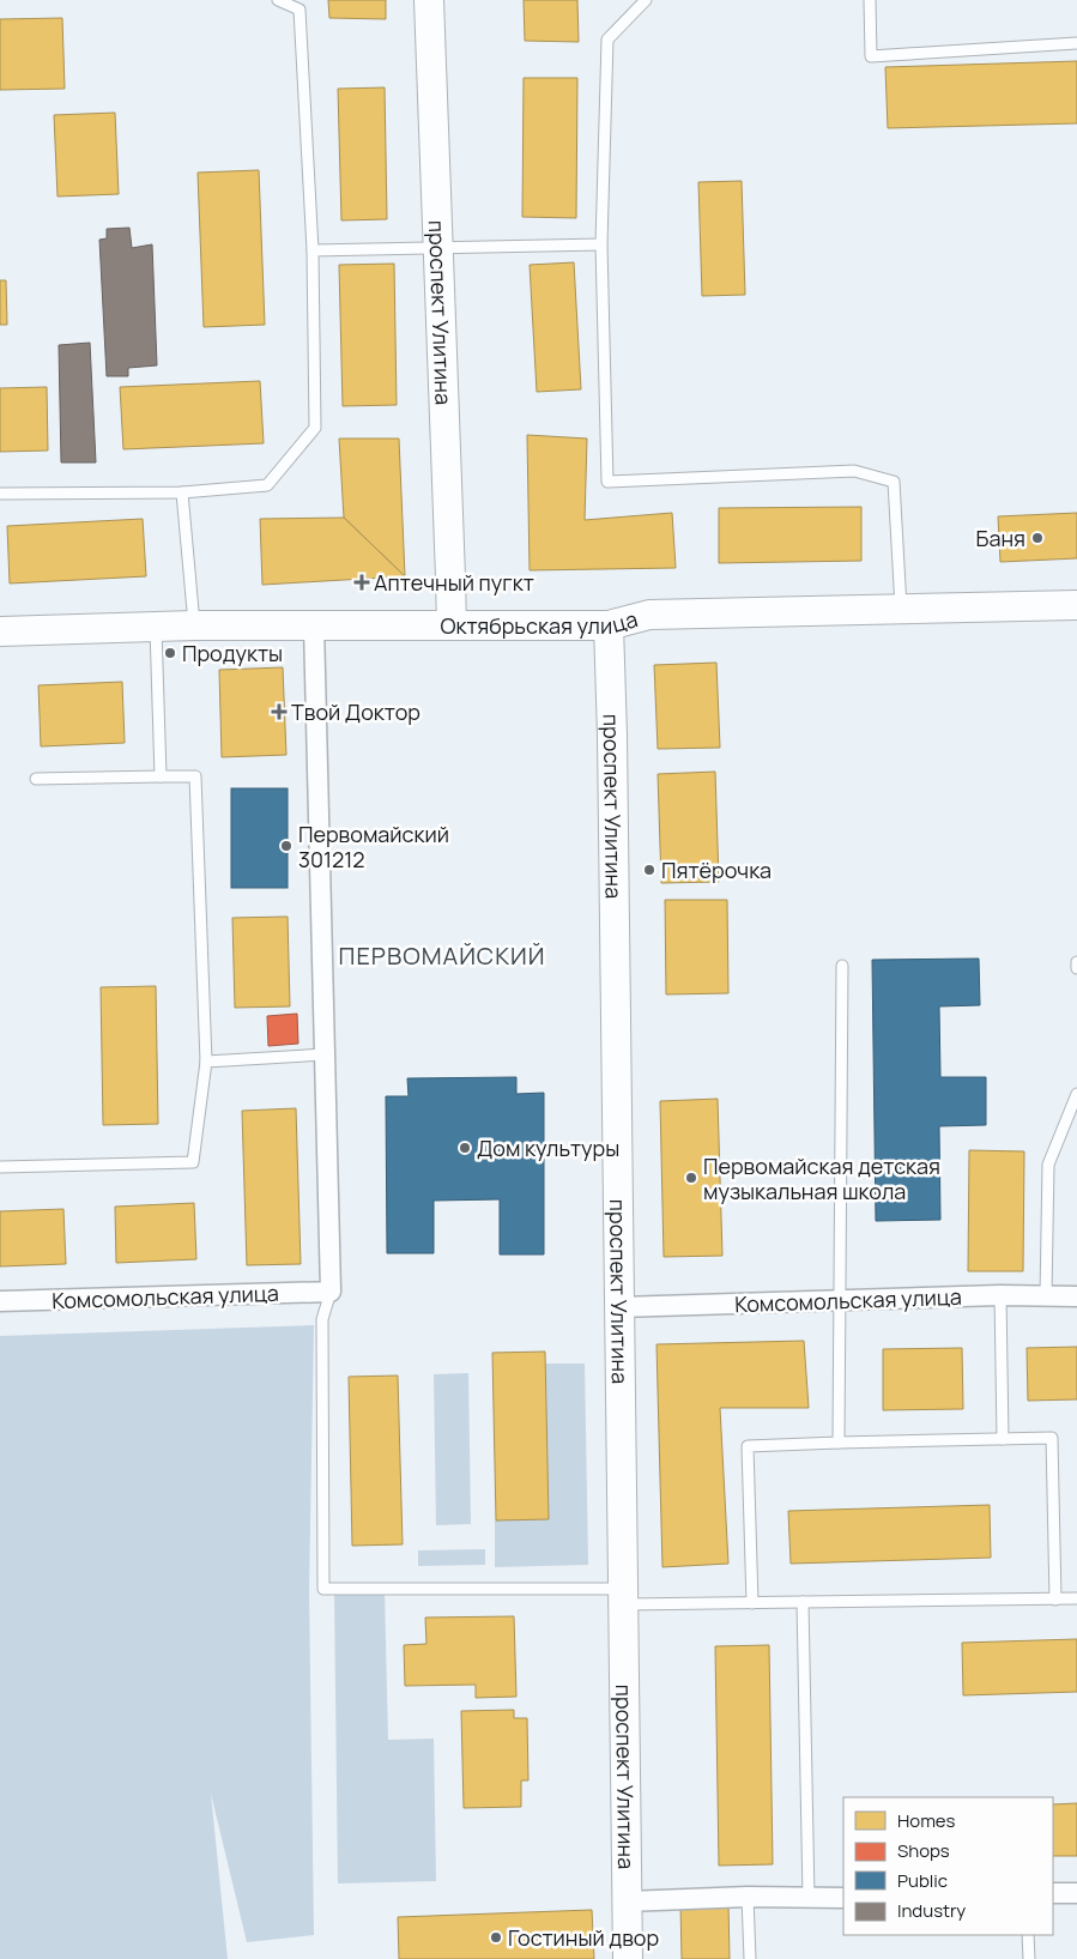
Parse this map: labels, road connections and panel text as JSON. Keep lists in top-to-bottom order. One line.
{"streets":{"street":["проспект Улитина","Октябрьская улица","Комсомольская улица"]},"crossings":[["проспект Улитина","Октябрьская улица"],["проспект Улитина","Комсомольская улица"]],"districts":["ПЕРВОМАЙСКИЙ"],"places":{"other":["Баня","Продукты","Первомайский 301212","Пятёрочка","Дом культуры","Первомайская детская музыкальная школа","Гостиный двор"],"health":["Аптечный пугкт","Твой Доктор"]},"legend":["Homes","Shops","Public","Industry"]}
